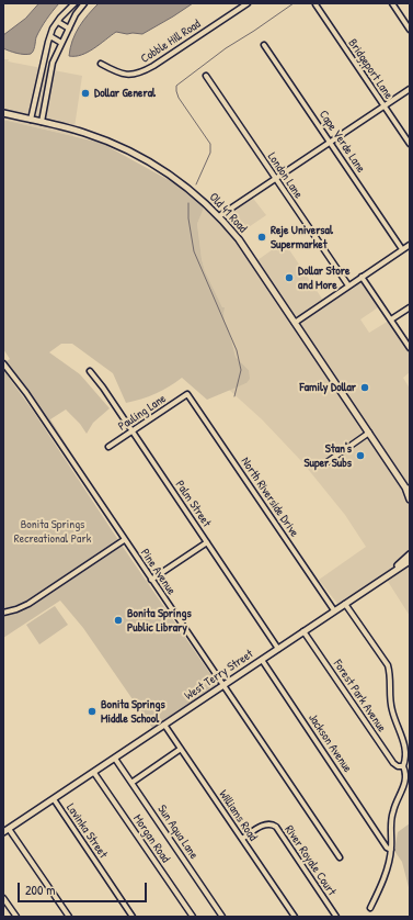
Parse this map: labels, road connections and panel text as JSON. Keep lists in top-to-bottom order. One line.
{"streets":{"street":["Cobble Hill Road","Bridgeport Lane","Cape Verde Lane","London Lane","Old 41 Road","Pauling Lane","North Riverside Drive","Palm Street","Pine Avenue","West Terry Street","Forest Park Avenue","Jackson Avenue","Williams Road","Lavinka Street","Sun Aqua Lane","Morgan Road","River Royale Court"]},"crossings":[["Pauling Lane","North Riverside Drive"],["Pauling Lane","Palm Street"],["North Riverside Drive","West Terry Street"],["Palm Street","West Terry Street"],["Pine Avenue","West Terry Street"],["West Terry Street","Forest Park Avenue"],["West Terry Street","Jackson Avenue"],["West Terry Street","Williams Road"],["West Terry Street","Lavinka Street"],["West Terry Street","Sun Aqua Lane"],["West Terry Street","Morgan Road"],["Williams Road","River Royale Court"]],"parks":["Bonita Springs Recreational Park"],"places":["Dollar General","Reje Universal Supermarket","Dollar Store and More","Family Dollar","Stan's Super Subs","Bonita Springs Public Library","Bonita Springs Middle School"],"scale_bar":"200 m"}
